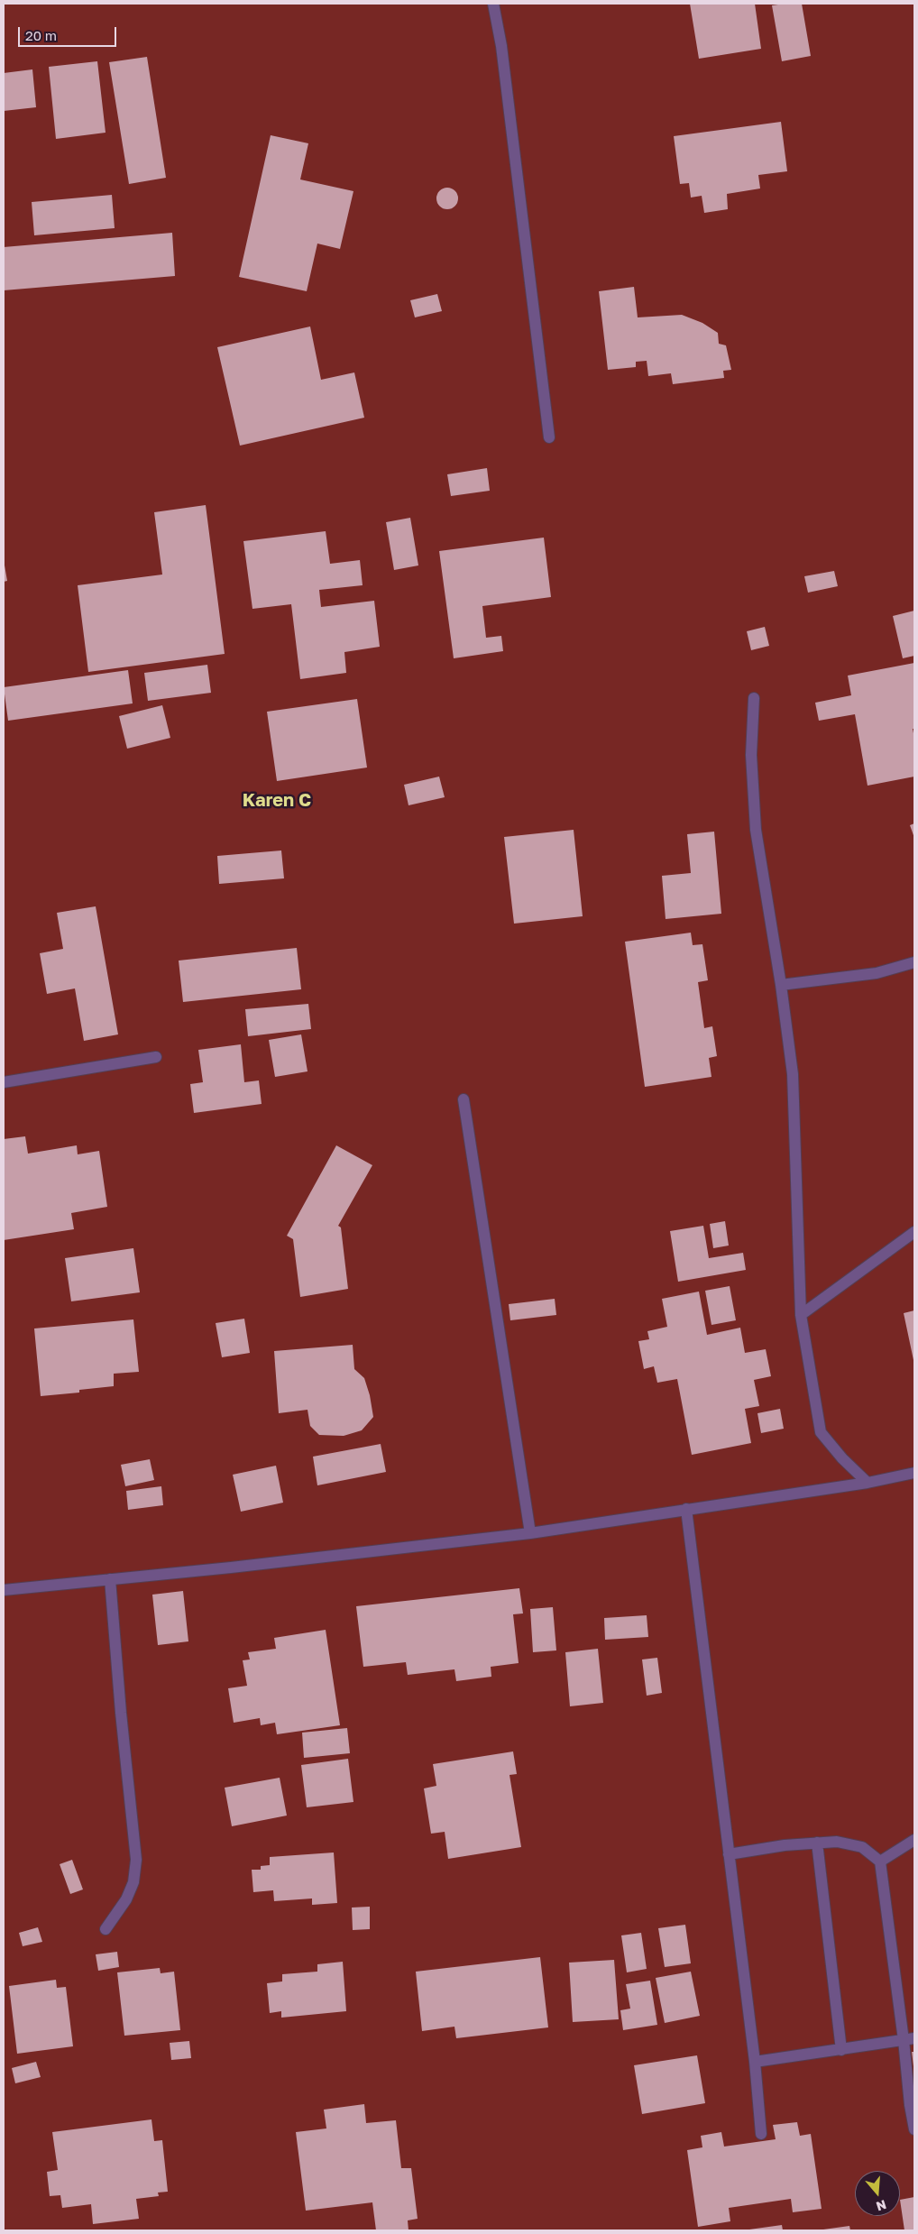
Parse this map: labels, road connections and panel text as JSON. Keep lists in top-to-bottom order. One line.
{"districts":["Karen C"],"scale_bar":"20 m","north":"bottom"}
